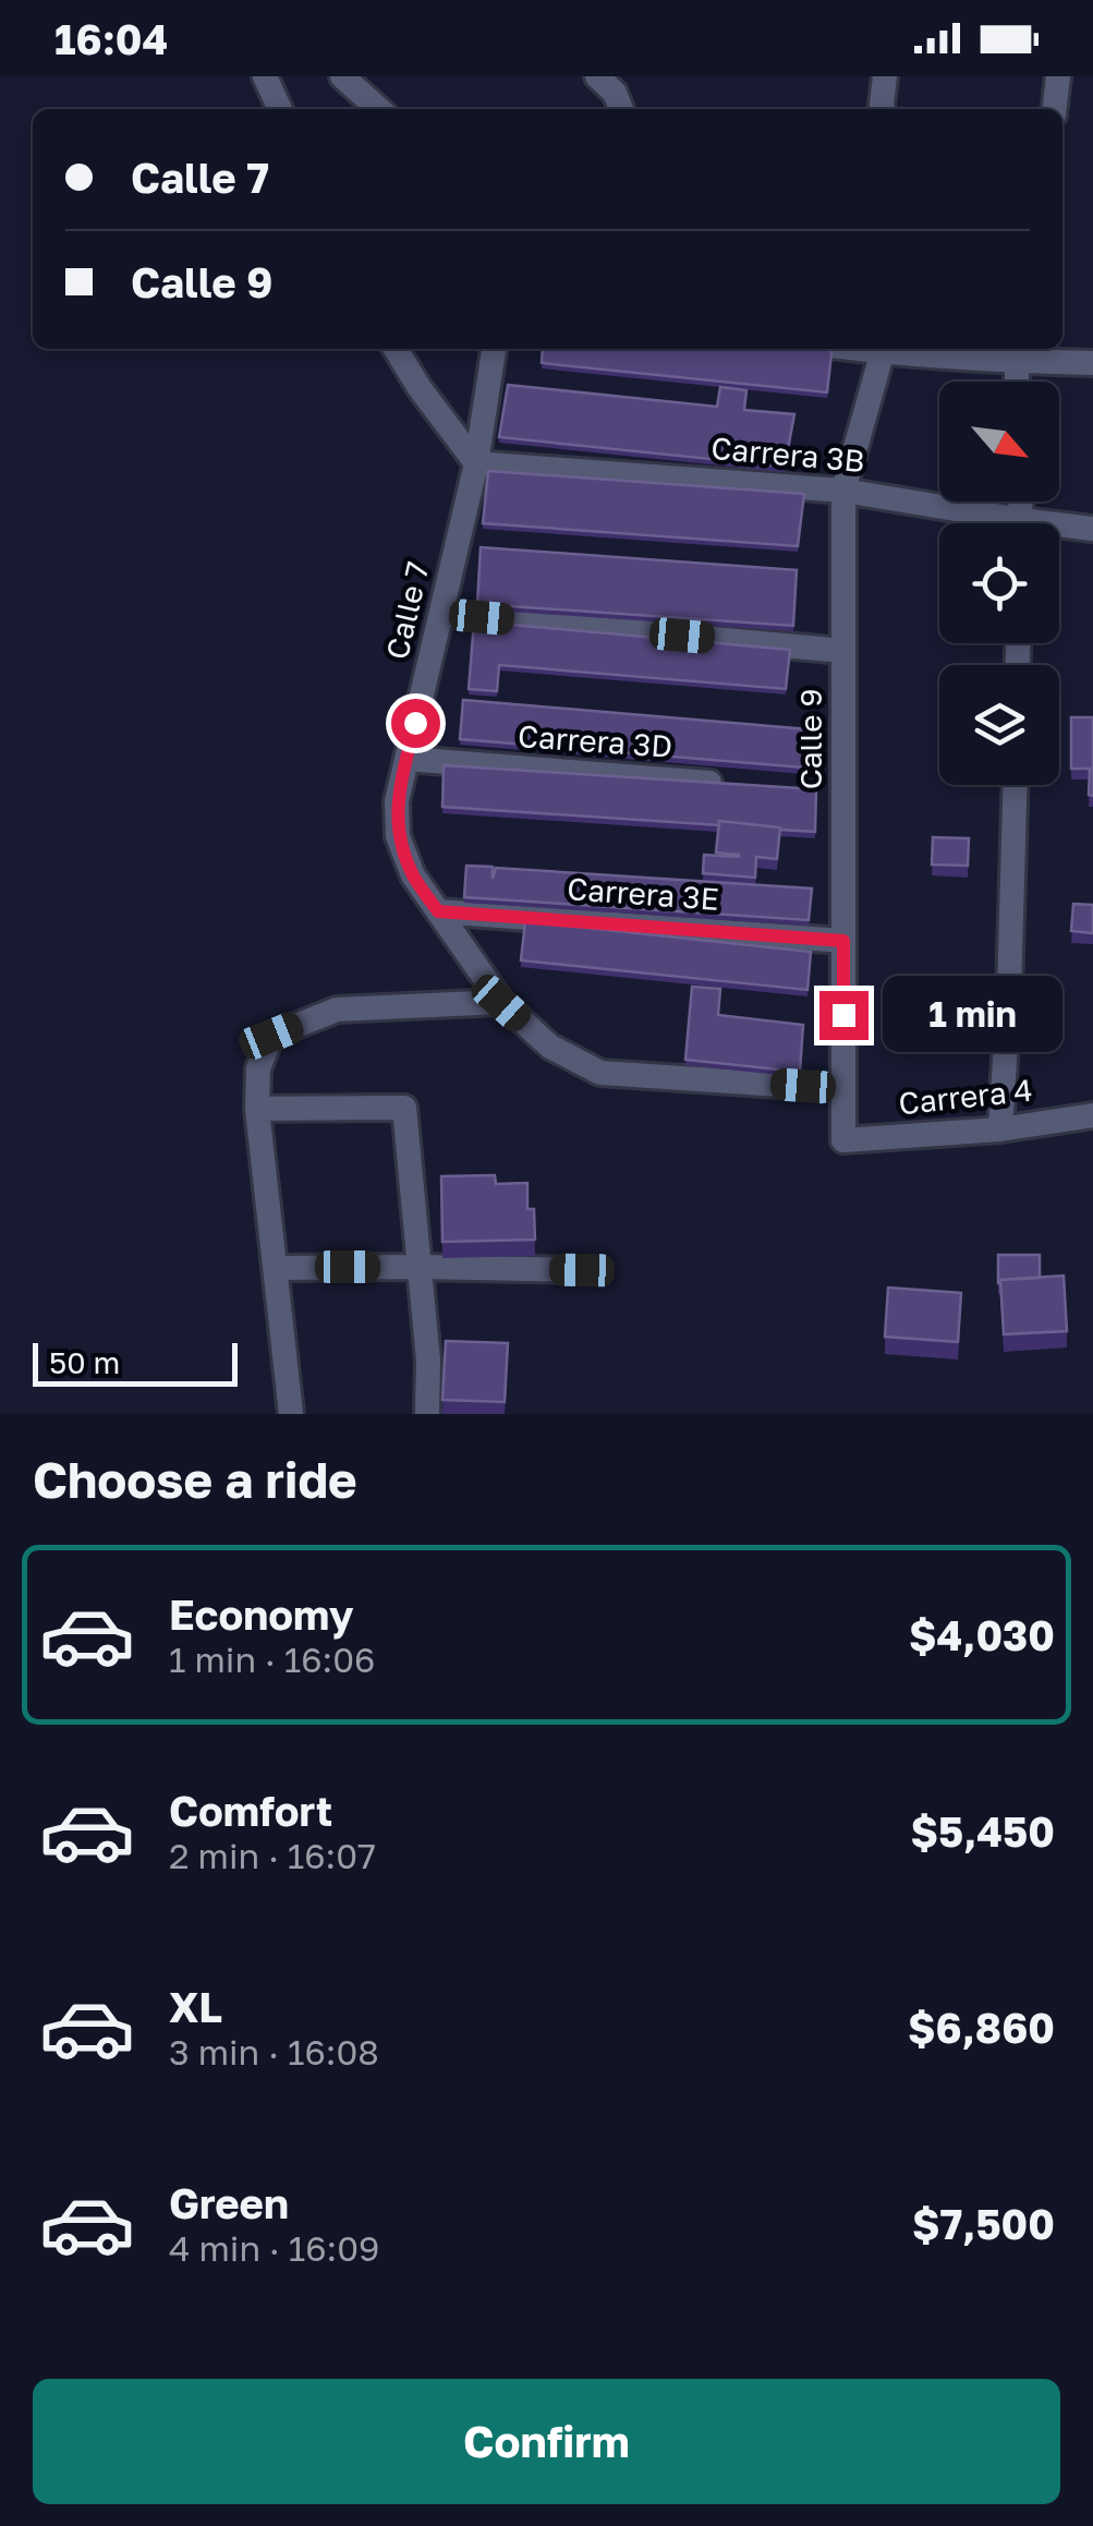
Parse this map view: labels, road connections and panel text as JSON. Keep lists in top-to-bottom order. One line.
{"streets":{"street":["Carrera 3B","Calle 7","Calle 9","Carrera 3D","Carrera 3E","Carrera 4"]},"crossings":[["Carrera 3B","Calle 7"],["Carrera 3B","Calle 9"],["Calle 7","Calle 9"],["Calle 7","Carrera 3D"],["Calle 7","Carrera 3E"],["Calle 9","Carrera 3E"],["Calle 9","Carrera 4"]],"scale_bar":"50 m","north":"bottom right","page":{"status":"16:04","banner":["Calle 7","Calle 9"],"bubble":"1 min","scale":"50 m","heading":"Choose a ride","list":[{"name":"Economy","note":"1 min · 16:06","value":"$4,030"},{"name":"Comfort","note":"2 min · 16:07","value":"$5,450"},{"name":"XL","note":"3 min · 16:08","value":"$6,860"},{"name":"Green","note":"4 min · 16:09","value":"$7,500"}],"buttons":"Confirm"}}
